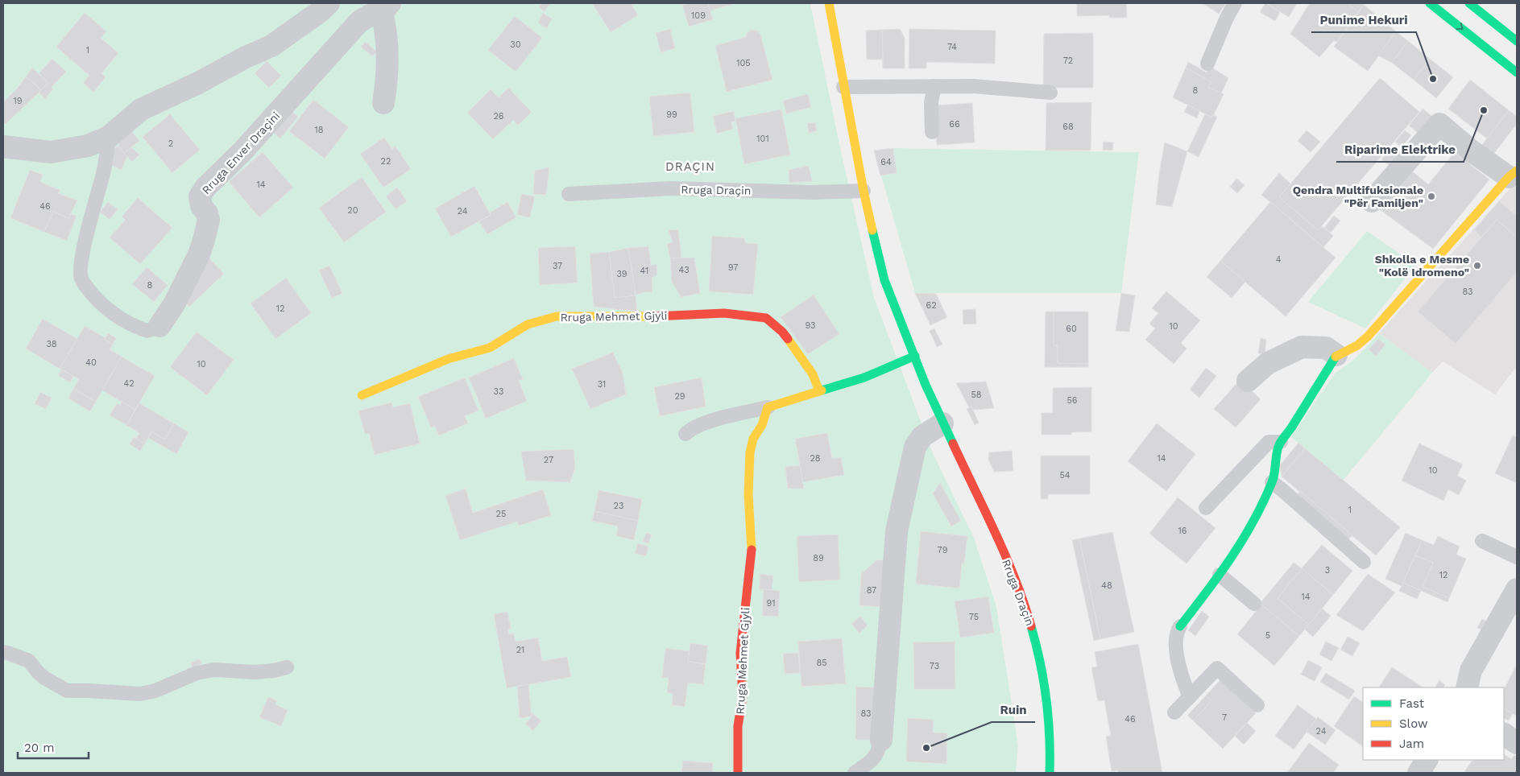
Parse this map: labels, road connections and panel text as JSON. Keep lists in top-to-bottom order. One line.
{"streets":{"street":["Rruga Enver Draçini","Rruga Draçin","Rruga Mehmet Gjyli"]},"districts":["DRAÇIN"],"places":["Punime Hekuri","Riparime Elektrike","Qendra Multifuksionale \"Për Familjen\"","Shkolla e Mesme \"Kolë Idromeno\"","Ruin"],"house_numbers":["109","30","74","1","72","105","8","19","99","26","66","68","18","101","2","22","64","14","46","20","24","4","37","97","43","41","39","8","83","62","12","93","10","60","38","40","10","42","31","33","58","29","56","28","14","27","10","54","23","1","25","16","79","89","3","12","48","87","14","91","75","5","21","85","73","83","7","46","24"],"legend":["Fast","Slow","Jam"],"scale_bar":"20 m"}
